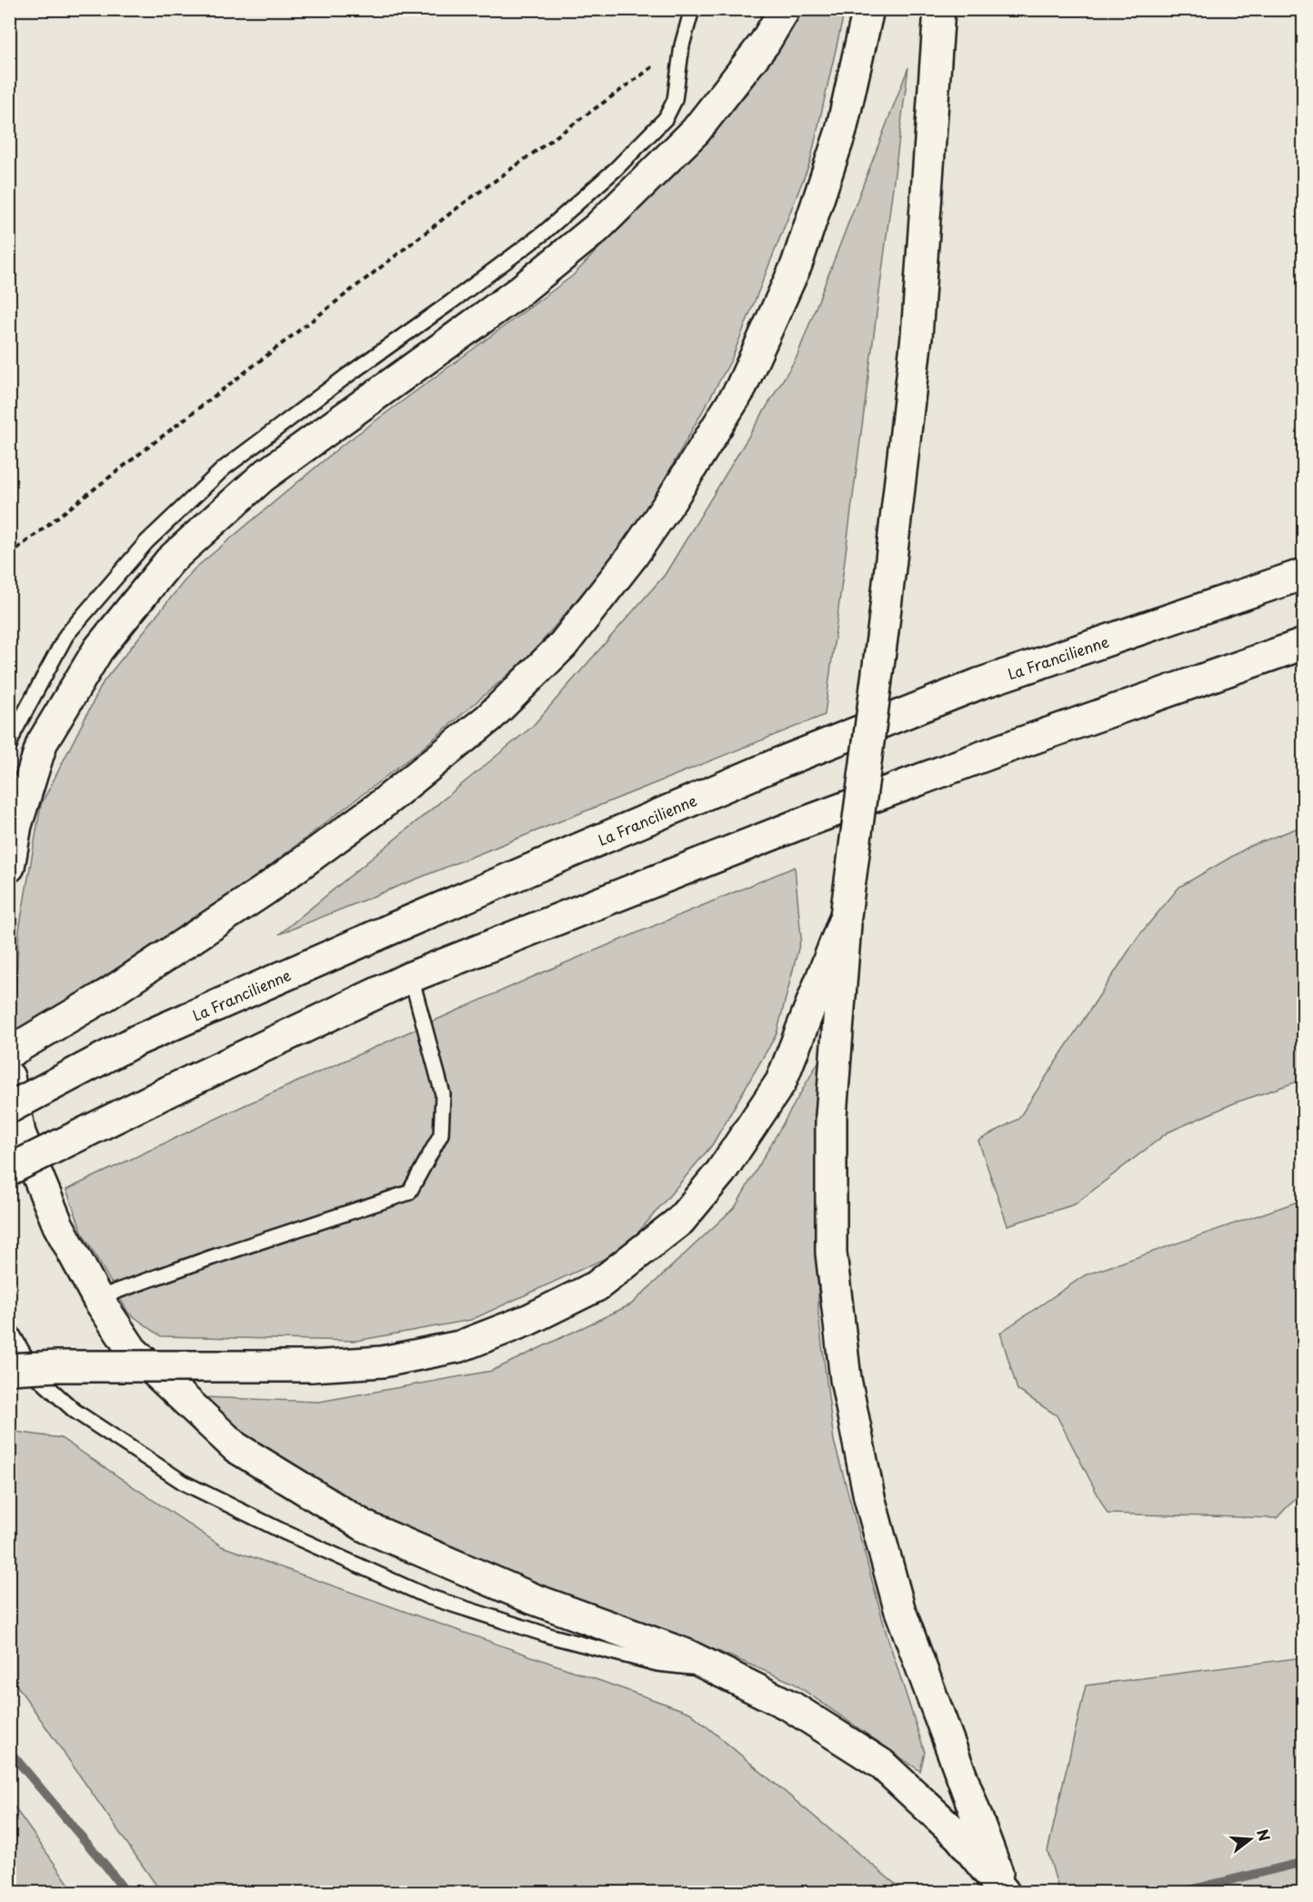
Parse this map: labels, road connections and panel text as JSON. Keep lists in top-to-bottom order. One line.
{"streets":{"main road":["La Francilienne"]},"north":"right"}
